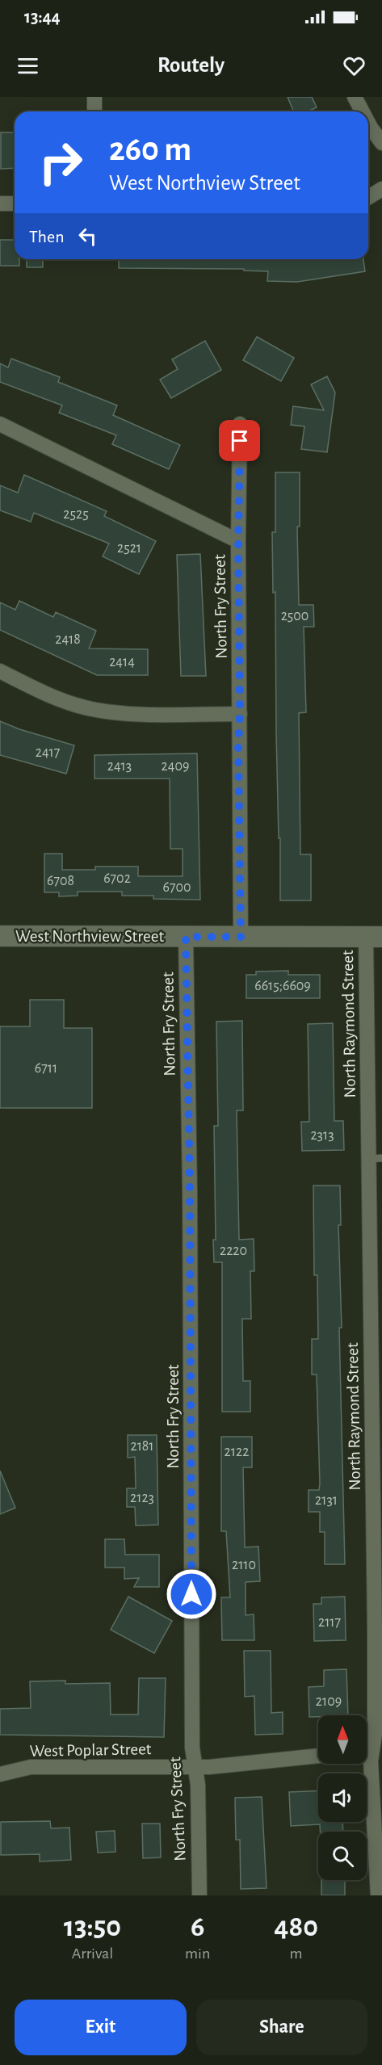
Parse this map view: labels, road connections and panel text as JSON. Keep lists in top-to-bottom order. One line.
{"streets":{"street":["North Fry Street","West Northview Street","North Raymond Street","West Poplar Street"]},"crossings":[["North Fry Street","West Northview Street"],["North Fry Street","West Poplar Street"],["West Northview Street","North Raymond Street"]],"house_numbers":["2525","2521","2500","2418","2414","2417","2413","2409","6702","6708","6700","6615;6609","6711","2313","2220","2181","2122","2123","2131","2110","2117","2109"],"north":"top","page":{"status":"13:44","header":"Routely","turn":["260 m","West Northview Street"],"then":"Then","eta":["13:50","Arrival","6","min","480","m"],"buttons":["Exit","Share"]}}
